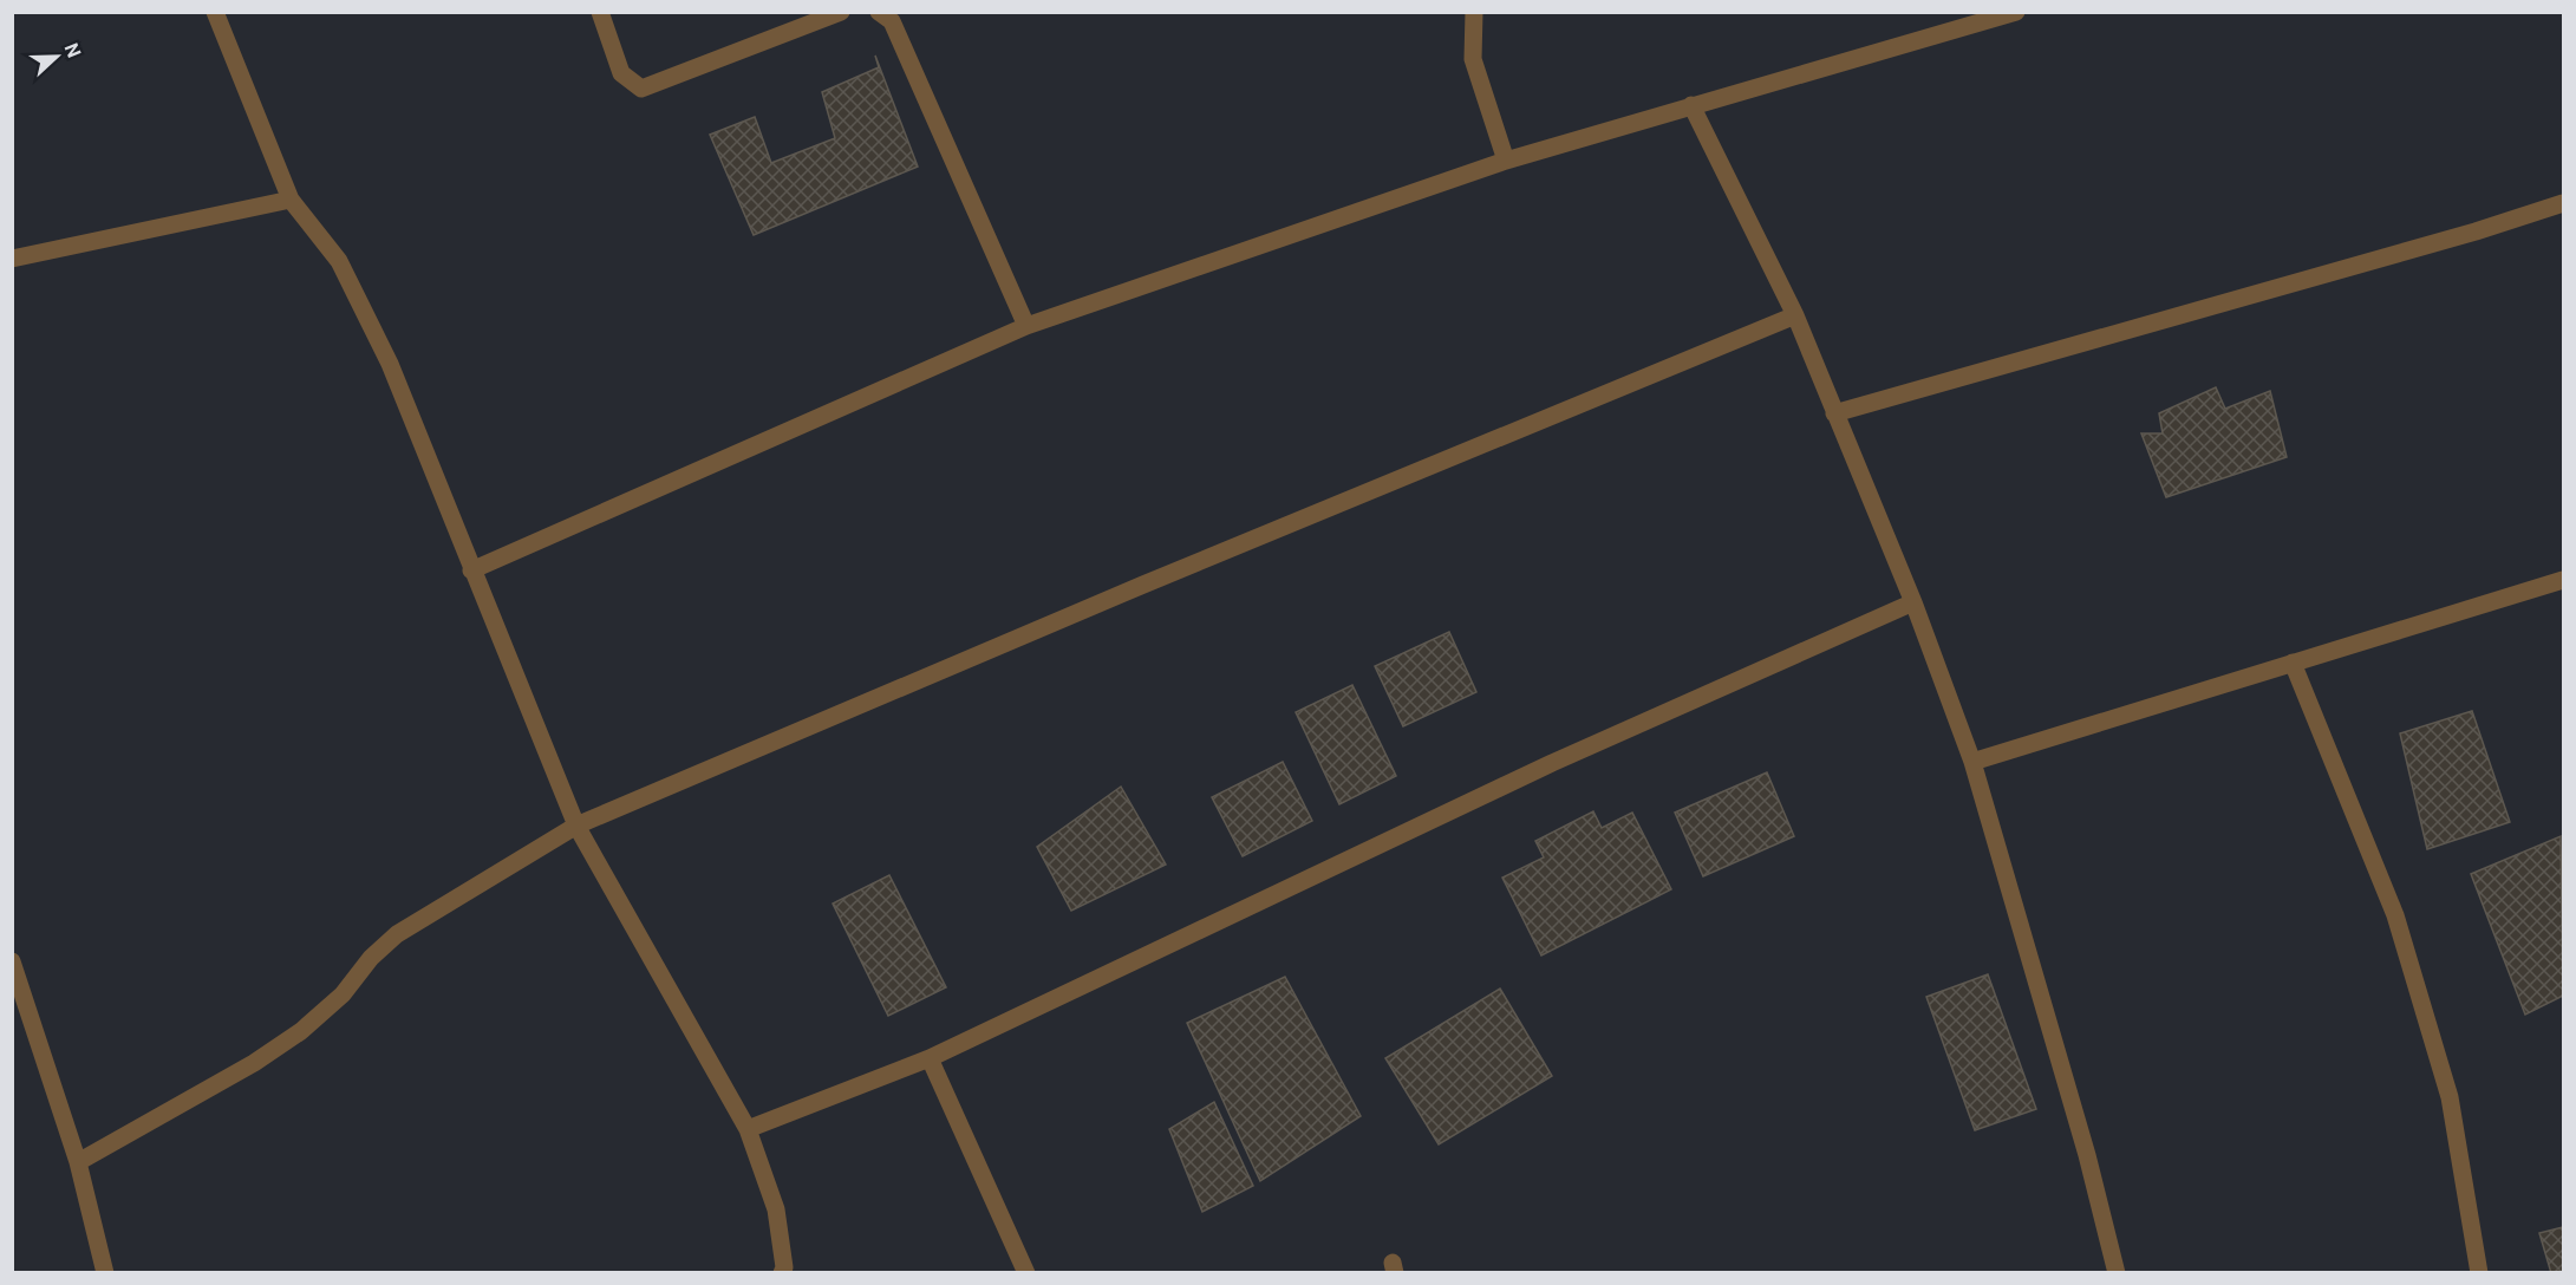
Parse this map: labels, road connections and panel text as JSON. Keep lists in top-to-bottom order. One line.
{"north":"right"}
